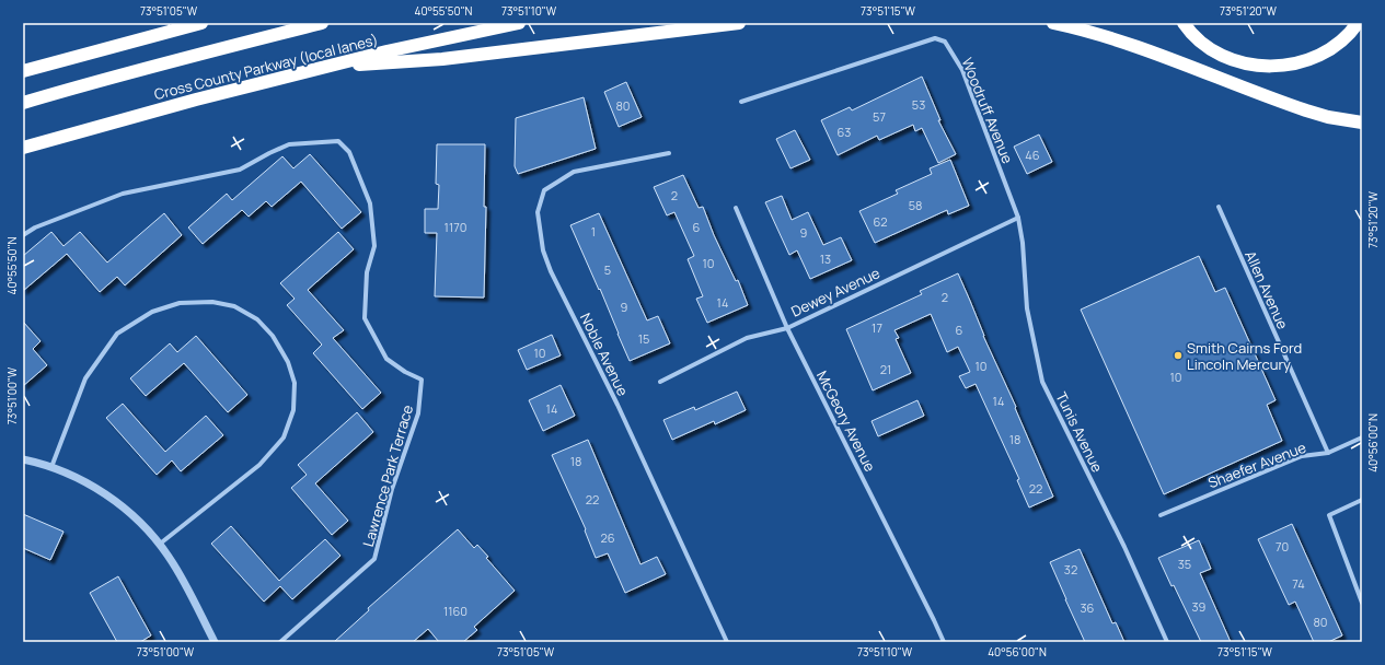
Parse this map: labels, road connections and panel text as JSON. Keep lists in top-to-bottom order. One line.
{"streets":{"highway":["Cross County Parkway (local lanes)"],"street":["Woodruff Avenue","Allen Avenue","Dewey Avenue","Noble Avenue","McGeory Avenue","Tunis Avenue","Shaefer Avenue","Lawrence Park Terrace"]},"crossings":[["Woodruff Avenue","Dewey Avenue"],["Woodruff Avenue","Tunis Avenue"],["Allen Avenue","Shaefer Avenue"],["Dewey Avenue","McGeory Avenue"],["Dewey Avenue","Tunis Avenue"]],"places":["Smith Cairns Ford Lincoln Mercury"],"house_numbers":["53","80","57","63","46","2","58","62","1170","6","1","9","13","10","5","2","14","9","17","6","15","10","10","21","10","14","14","18","18","22","22","26","70","35","32","74","39","36","1160","80"],"coordinates":["73°51'05\"W","40°55'50\"N","73°51'10\"W","73°51'15\"W","73°51'20\"W","73°51'00\"W","40°56'00\"N"]}
